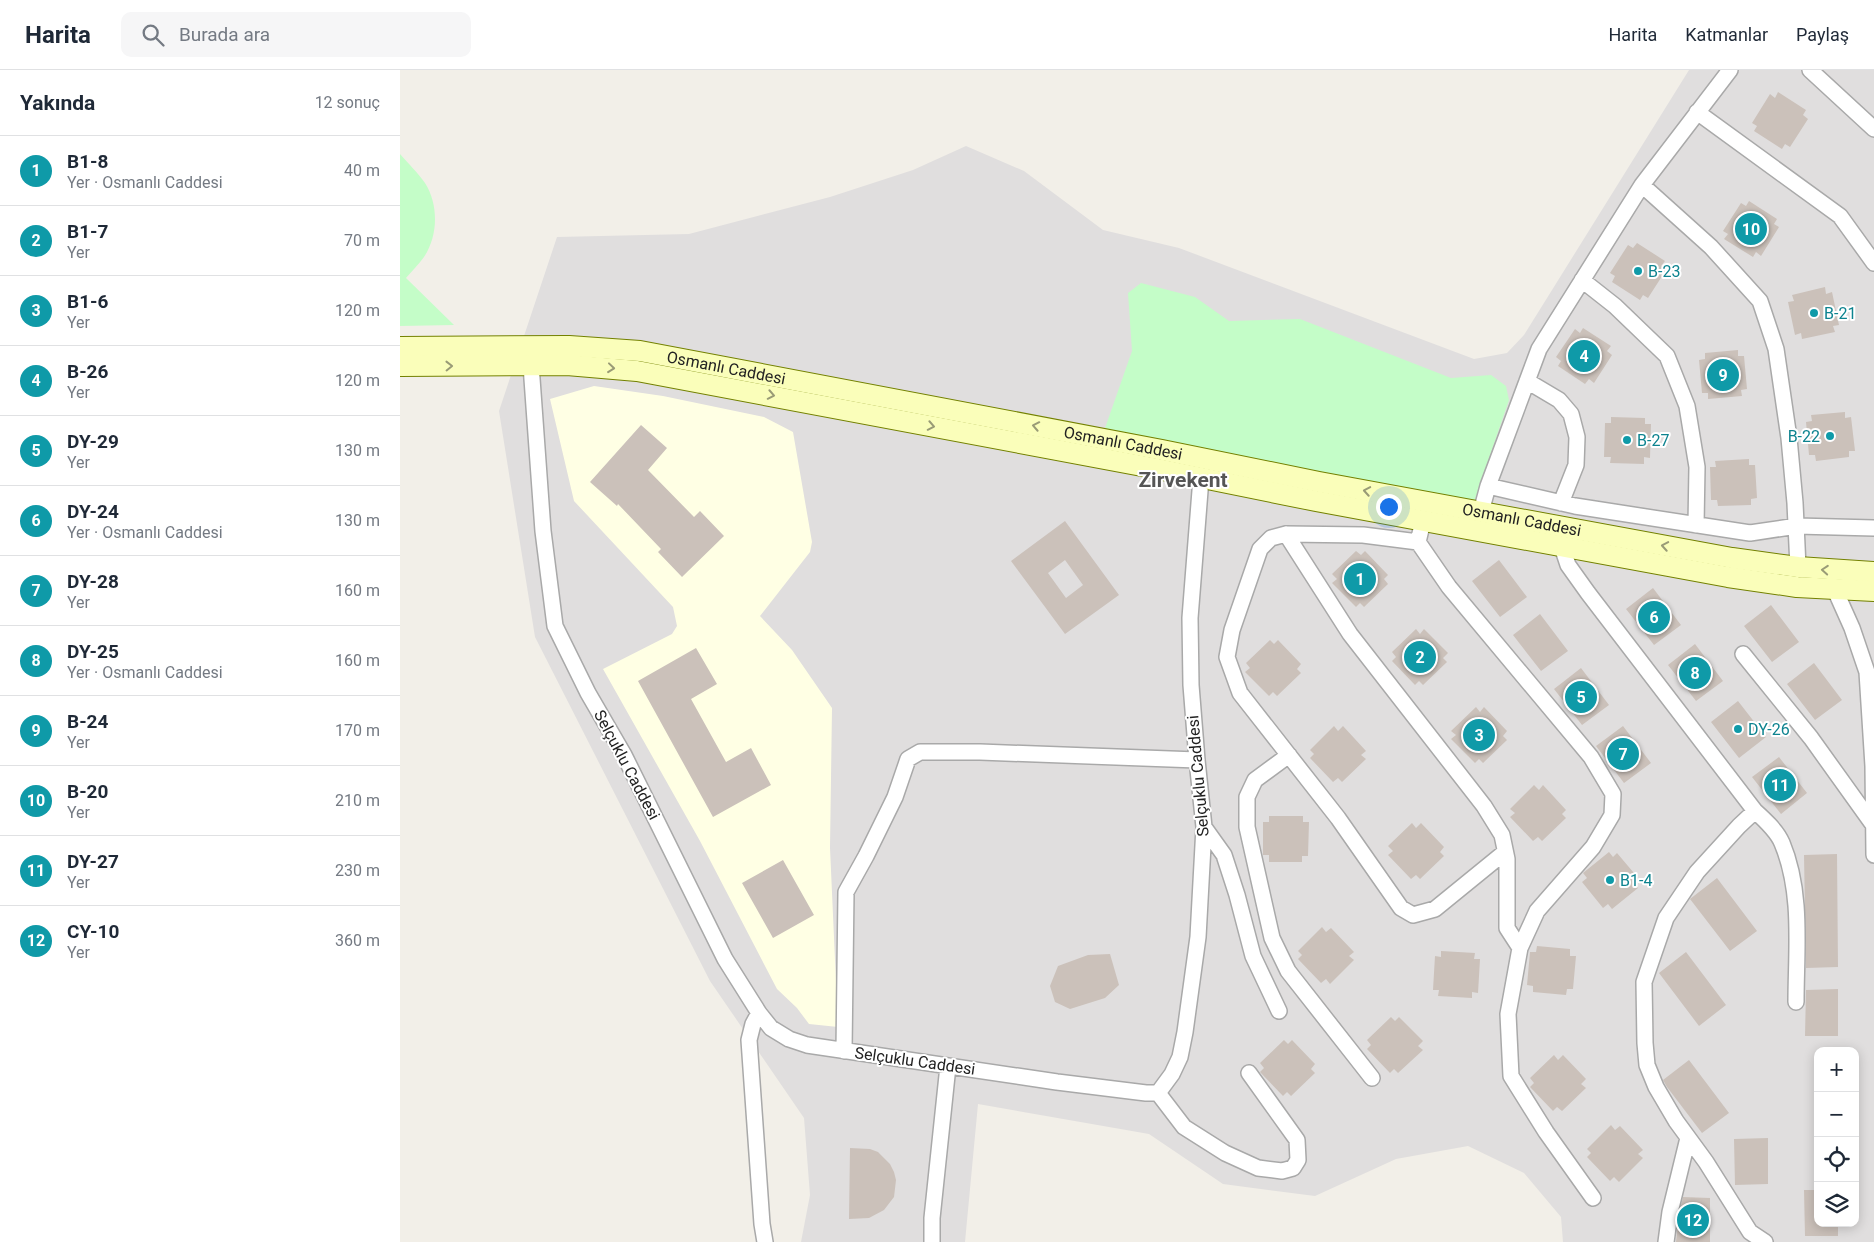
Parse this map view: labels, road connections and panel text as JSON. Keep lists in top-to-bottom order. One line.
{"streets":{"street":["Osmanlı Caddesi","Selçuklu Caddesi"]},"crossings":[["Osmanlı Caddesi","Selçuklu Caddesi"]],"districts":["Zirvekent"],"places":["B-23","B-21","B-22","B-27","DY-26","B1-4"],"page":{"header":"Harita","search":"Burada ara","nav":["Harita","Katmanlar","Paylaş"],"heading":["Yakında","12 sonuç"],"list":[{"mark":"1","name":"B1-8","note":"Yer · Osmanlı Caddesi","value":"40 m"},{"mark":"2","name":"B1-7","note":"Yer","value":"70 m"},{"mark":"3","name":"B1-6","note":"Yer","value":"120 m"},{"mark":"4","name":"B-26","note":"Yer","value":"120 m"},{"mark":"5","name":"DY-29","note":"Yer","value":"130 m"},{"mark":"6","name":"DY-24","note":"Yer · Osmanlı Caddesi","value":"130 m"},{"mark":"7","name":"DY-28","note":"Yer","value":"160 m"},{"mark":"8","name":"DY-25","note":"Yer · Osmanlı Caddesi","value":"160 m"},{"mark":"9","name":"B-24","note":"Yer","value":"170 m"},{"mark":"10","name":"B-20","note":"Yer","value":"210 m"},{"mark":"11","name":"DY-27","note":"Yer","value":"230 m"},{"mark":"12","name":"CY-10","note":"Yer","value":"360 m"}],"pins":["10","4","9","1","6","2","8","5","3","7","11","12"],"map_buttons":["+","−"]}}
